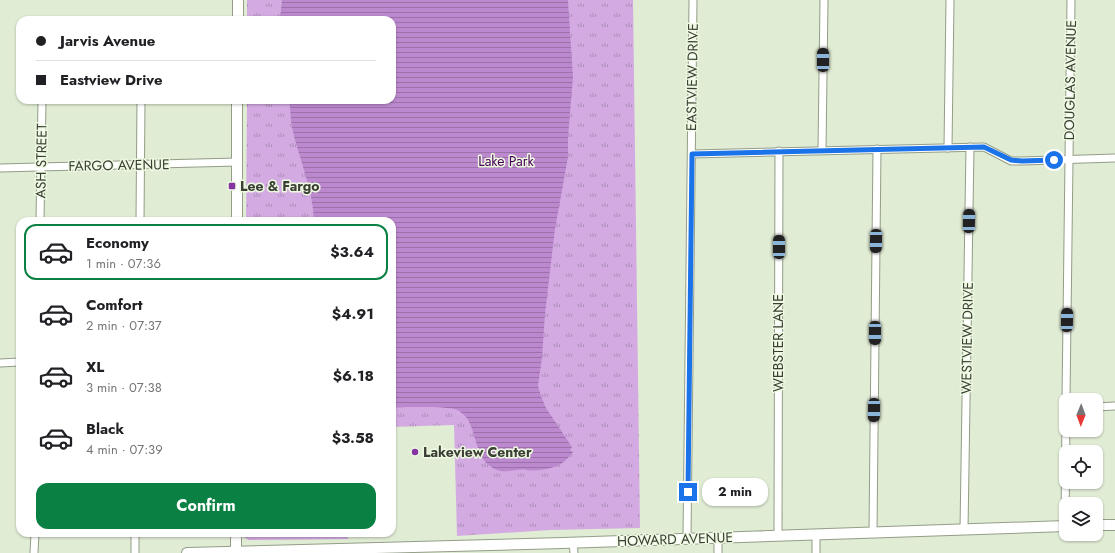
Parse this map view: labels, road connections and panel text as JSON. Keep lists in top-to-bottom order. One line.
{"streets":{"street":["EASTVIEW DRIVE","DOUGLAS AVENUE","ASH STREET","FARGO AVENUE","WESTVIEW DRIVE","WEBSTER LANE","HOWARD AVENUE"]},"crossings":[["EASTVIEW DRIVE","HOWARD AVENUE"],["ASH STREET","FARGO AVENUE"],["WESTVIEW DRIVE","HOWARD AVENUE"],["WEBSTER LANE","HOWARD AVENUE"]],"parks":["Lake Park"],"places":{"transit":["Lee & Fargo"],"other":["Lakeview Center"]},"north":"bottom","page":{"banner":["Jarvis Avenue","Eastview Drive"],"list":[{"name":"Economy","note":"1 min · 07:36","value":"$3.64"},{"name":"Comfort","note":"2 min · 07:37","value":"$4.91"},{"name":"XL","note":"3 min · 07:38","value":"$6.18"},{"name":"Black","note":"4 min · 07:39","value":"$3.58"}],"buttons":"Confirm","bubble":"2 min"}}
